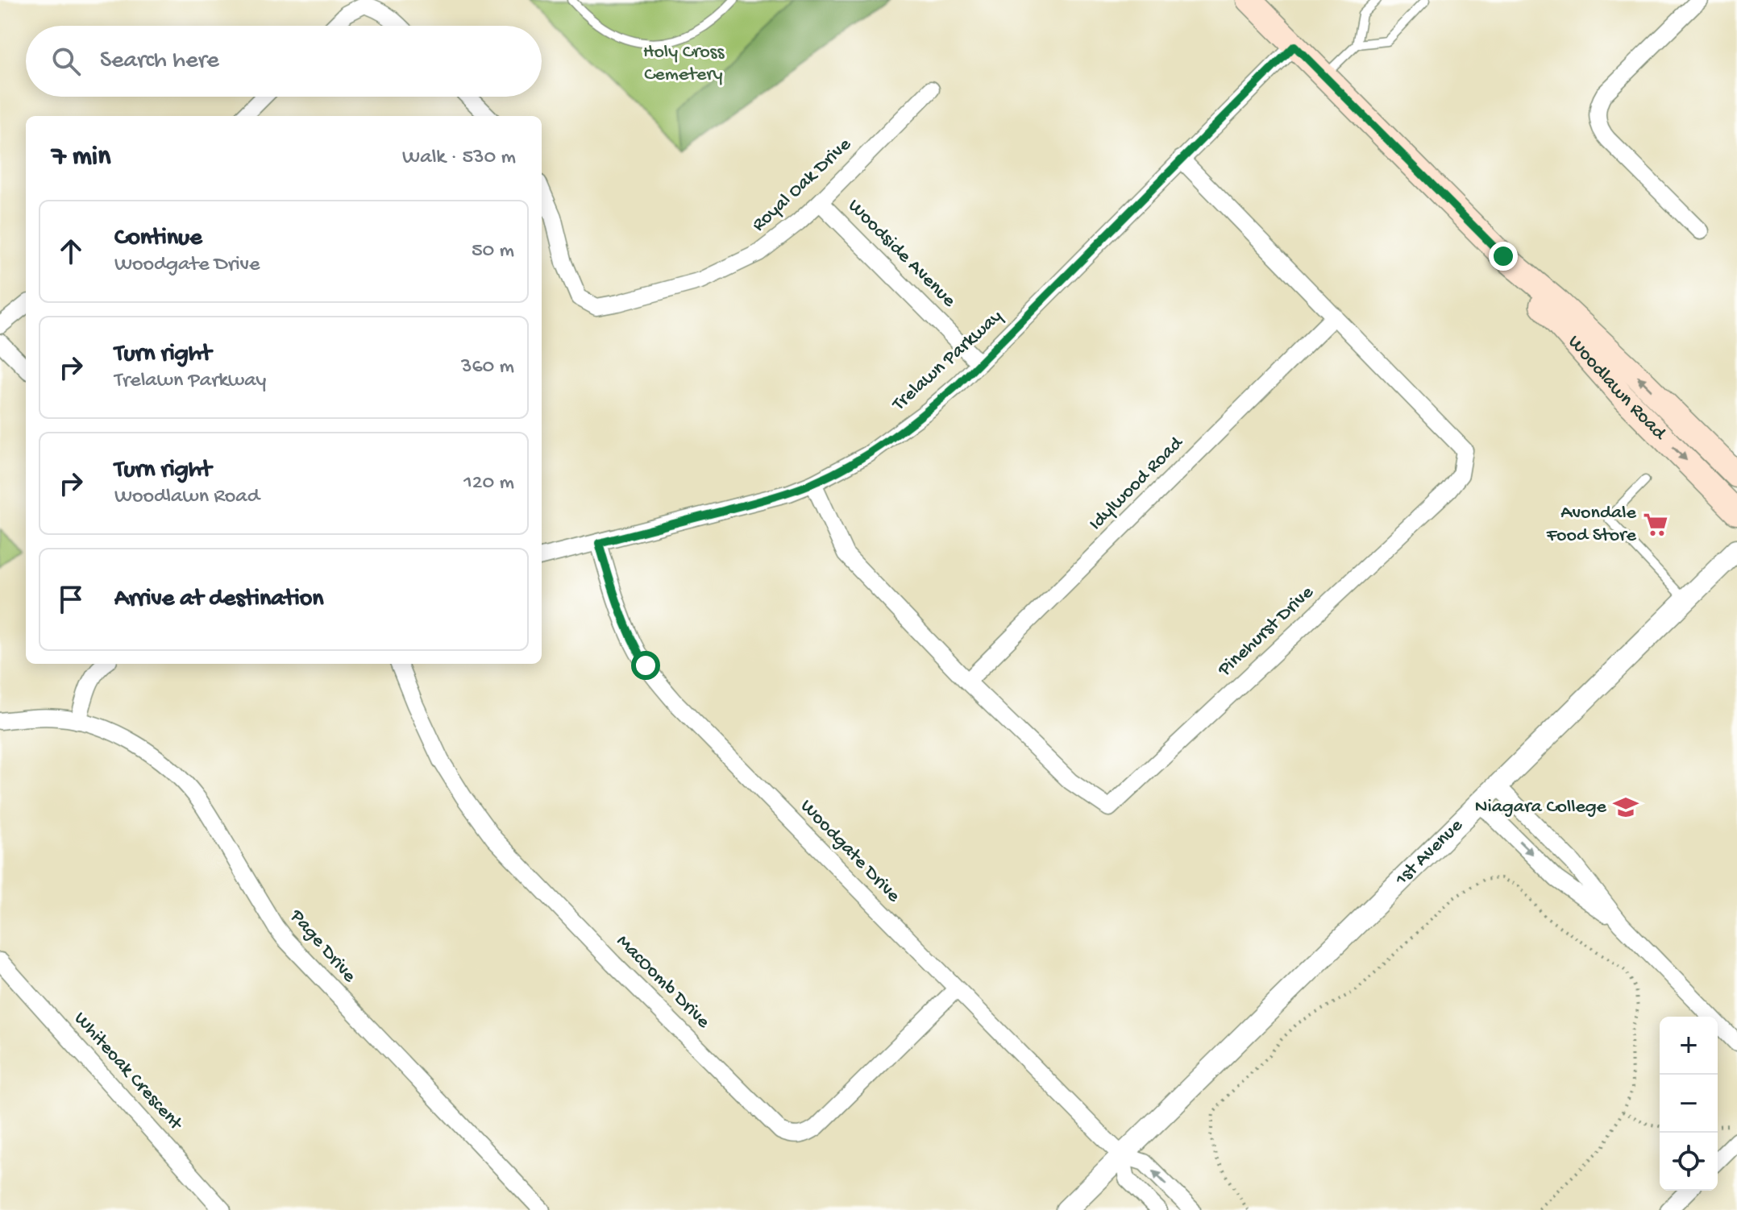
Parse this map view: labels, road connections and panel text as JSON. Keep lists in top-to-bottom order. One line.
{"streets":{"main road":["Woodlawn Road"],"street":["Royal Oak Drive","Woodside Avenue","Trelawn Parkway","Idylwood Road","Pinehurst Drive","Woodgate Drive","1st Avenue","Page Drive","MacOomb Drive","Whiteoak Crescent"]},"crossings":[["Royal Oak Drive","Woodside Avenue"],["Woodside Avenue","Trelawn Parkway"],["Trelawn Parkway","Woodlawn Road"],["Trelawn Parkway","Pinehurst Drive"],["Trelawn Parkway","Woodgate Drive"],["Idylwood Road","Pinehurst Drive"],["Woodgate Drive","1st Avenue"],["Woodgate Drive","MacOomb Drive"]],"parks":["Holy Cross Cemetery"],"places":{"supermarket":["Avondale Food Store"],"school or university":["Niagara College"]},"page":{"search":"Search here","heading":["7 min","Walk · 530 m"],"list":[["Continue","Woodgate Drive","50 m"],["Turn right","Trelawn Parkway","360 m"],["Turn right","Woodlawn Road","120 m"],"Arrive at destination"],"map_buttons":["+","−"]}}
